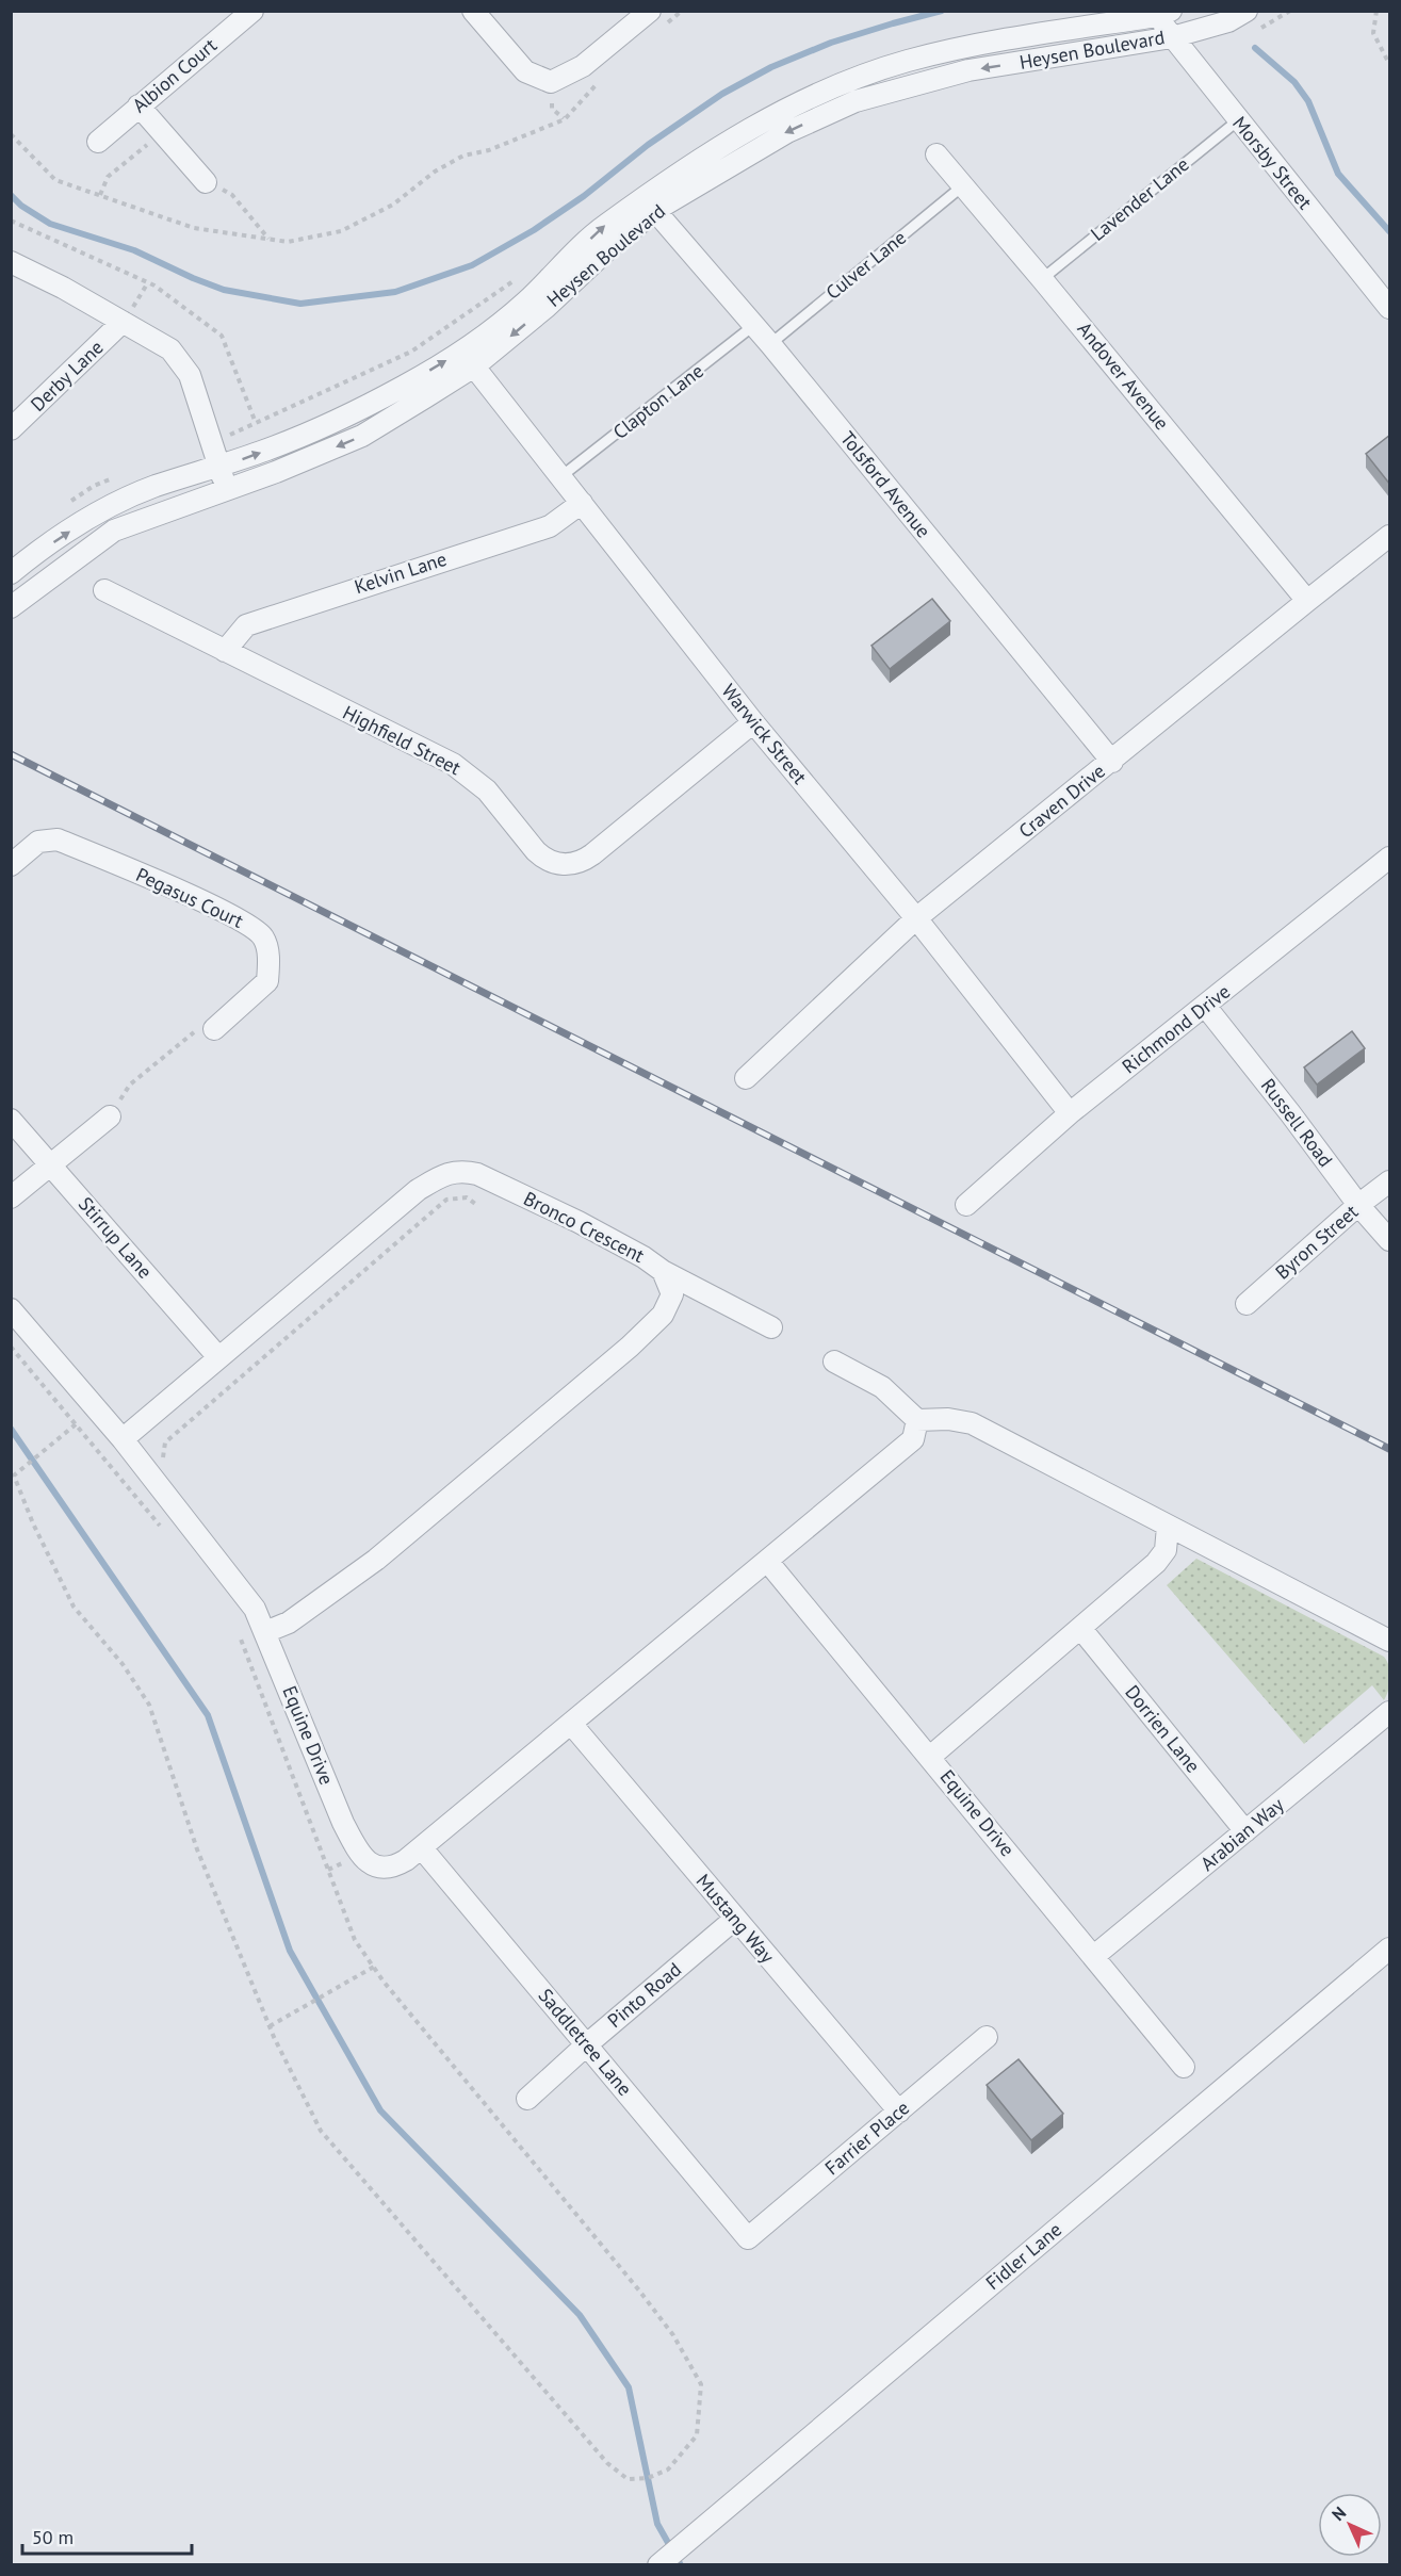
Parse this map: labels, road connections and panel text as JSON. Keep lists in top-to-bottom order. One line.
{"streets":{"street":["Heysen Boulevard","Albion Court","Morsby Street","Derby Lane","Andover Avenue","Tolsford Avenue","Kelvin Lane","Warwick Street","Highfield Street","Craven Drive","Pegasus Court","Richmond Drive","Russell Road","Bronco Crescent","Stirrup Lane","Byron Street","Dorrien Lane","Equine Drive","Arabian Way","Mustang Way","Pinto Road","Saddletree Lane","Farrier Place","Fidler Lane"],"lane":["Lavender Lane","Culver Lane","Clapton Lane"]},"crossings":[["Heysen Boulevard","Morsby Street"],["Heysen Boulevard","Tolsford Avenue"],["Heysen Boulevard","Warwick Street"],["Morsby Street","Lavender Lane"],["Lavender Lane","Andover Avenue"],["Culver Lane","Andover Avenue"],["Culver Lane","Tolsford Avenue"],["Andover Avenue","Craven Drive"],["Clapton Lane","Tolsford Avenue"],["Clapton Lane","Warwick Street"],["Tolsford Avenue","Craven Drive"],["Kelvin Lane","Warwick Street"],["Kelvin Lane","Highfield Street"],["Warwick Street","Highfield Street"],["Warwick Street","Craven Drive"],["Warwick Street","Richmond Drive"],["Richmond Drive","Russell Road"],["Russell Road","Byron Street"],["Bronco Crescent","Stirrup Lane"],["Bronco Crescent","Equine Drive"],["Dorrien Lane","Arabian Way"],["Equine Drive","Arabian Way"],["Equine Drive","Mustang Way"],["Equine Drive","Saddletree Lane"],["Mustang Way","Pinto Road"],["Mustang Way","Farrier Place"],["Pinto Road","Saddletree Lane"],["Saddletree Lane","Farrier Place"]],"scale_bar":"50 m","north":"top left"}
